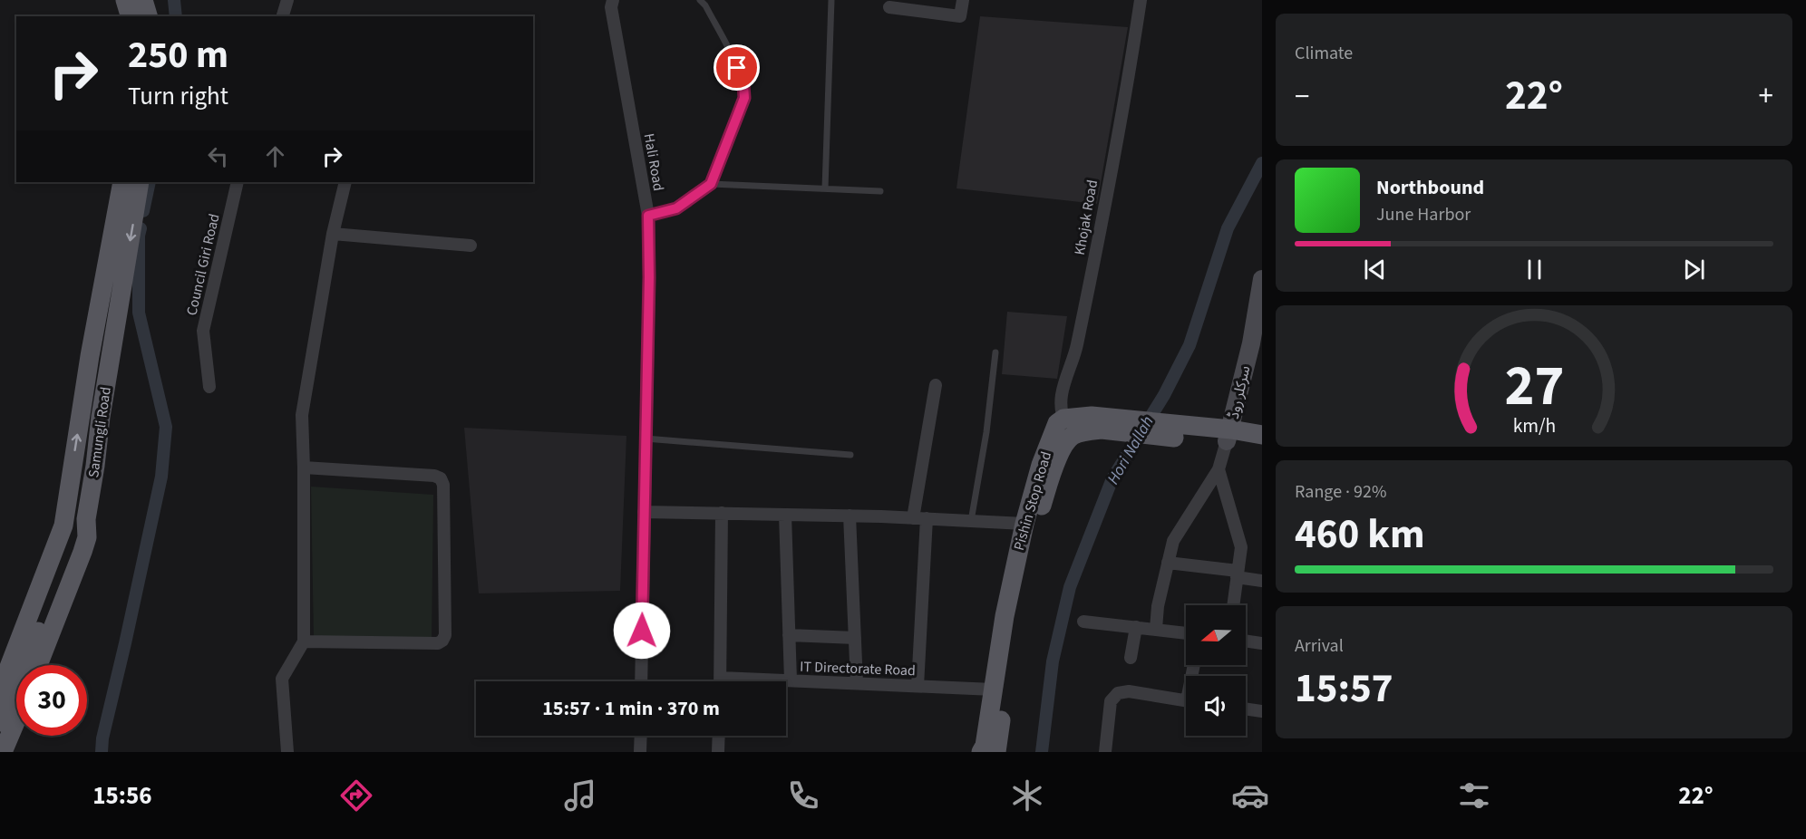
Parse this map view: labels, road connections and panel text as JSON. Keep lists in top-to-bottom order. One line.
{"streets":{"main road":["Samungli Road","Pishin Stop Road"],"street":["Hali Road","Khojak Road","Council Giri Road","سرکلر روڈ","IT Directorate Road"]},"crossings":[["Khojak Road","Pishin Stop Road"],["Pishin Stop Road","IT Directorate Road"]],"water":["Hori Nallah"],"north":"left","page":{"tile":["Climate",["Range · 92%","460 km"],["Arrival","15:57"]],"turn":["250 m","Turn right"],"heat":["−","22°","+"],"song":["Northbound","June Harbor"],"limit":"30","trip":"15:57 · 1 min · 370 m","tabs":["15:56","22°"],"gauge":["27","km/h"]}}
